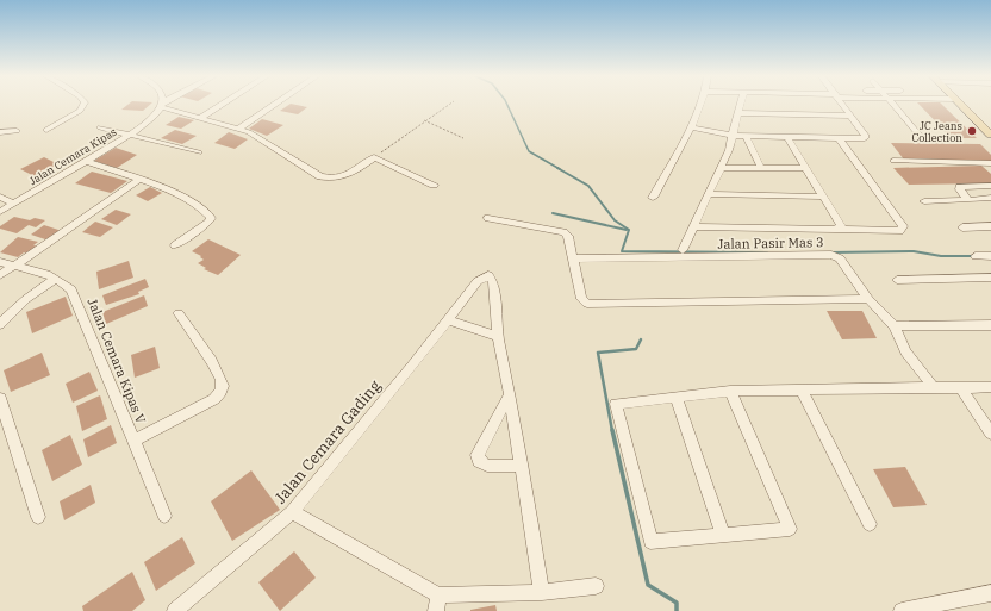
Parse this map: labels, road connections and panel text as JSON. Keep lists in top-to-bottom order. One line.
{"streets":{"street":["Jalan Cemara Kipas","Jalan Pasir Mas 3","Jalan Cemara Kipas V","Jalan Cemara Gading"]},"places":["JC Jeans Collection"]}
